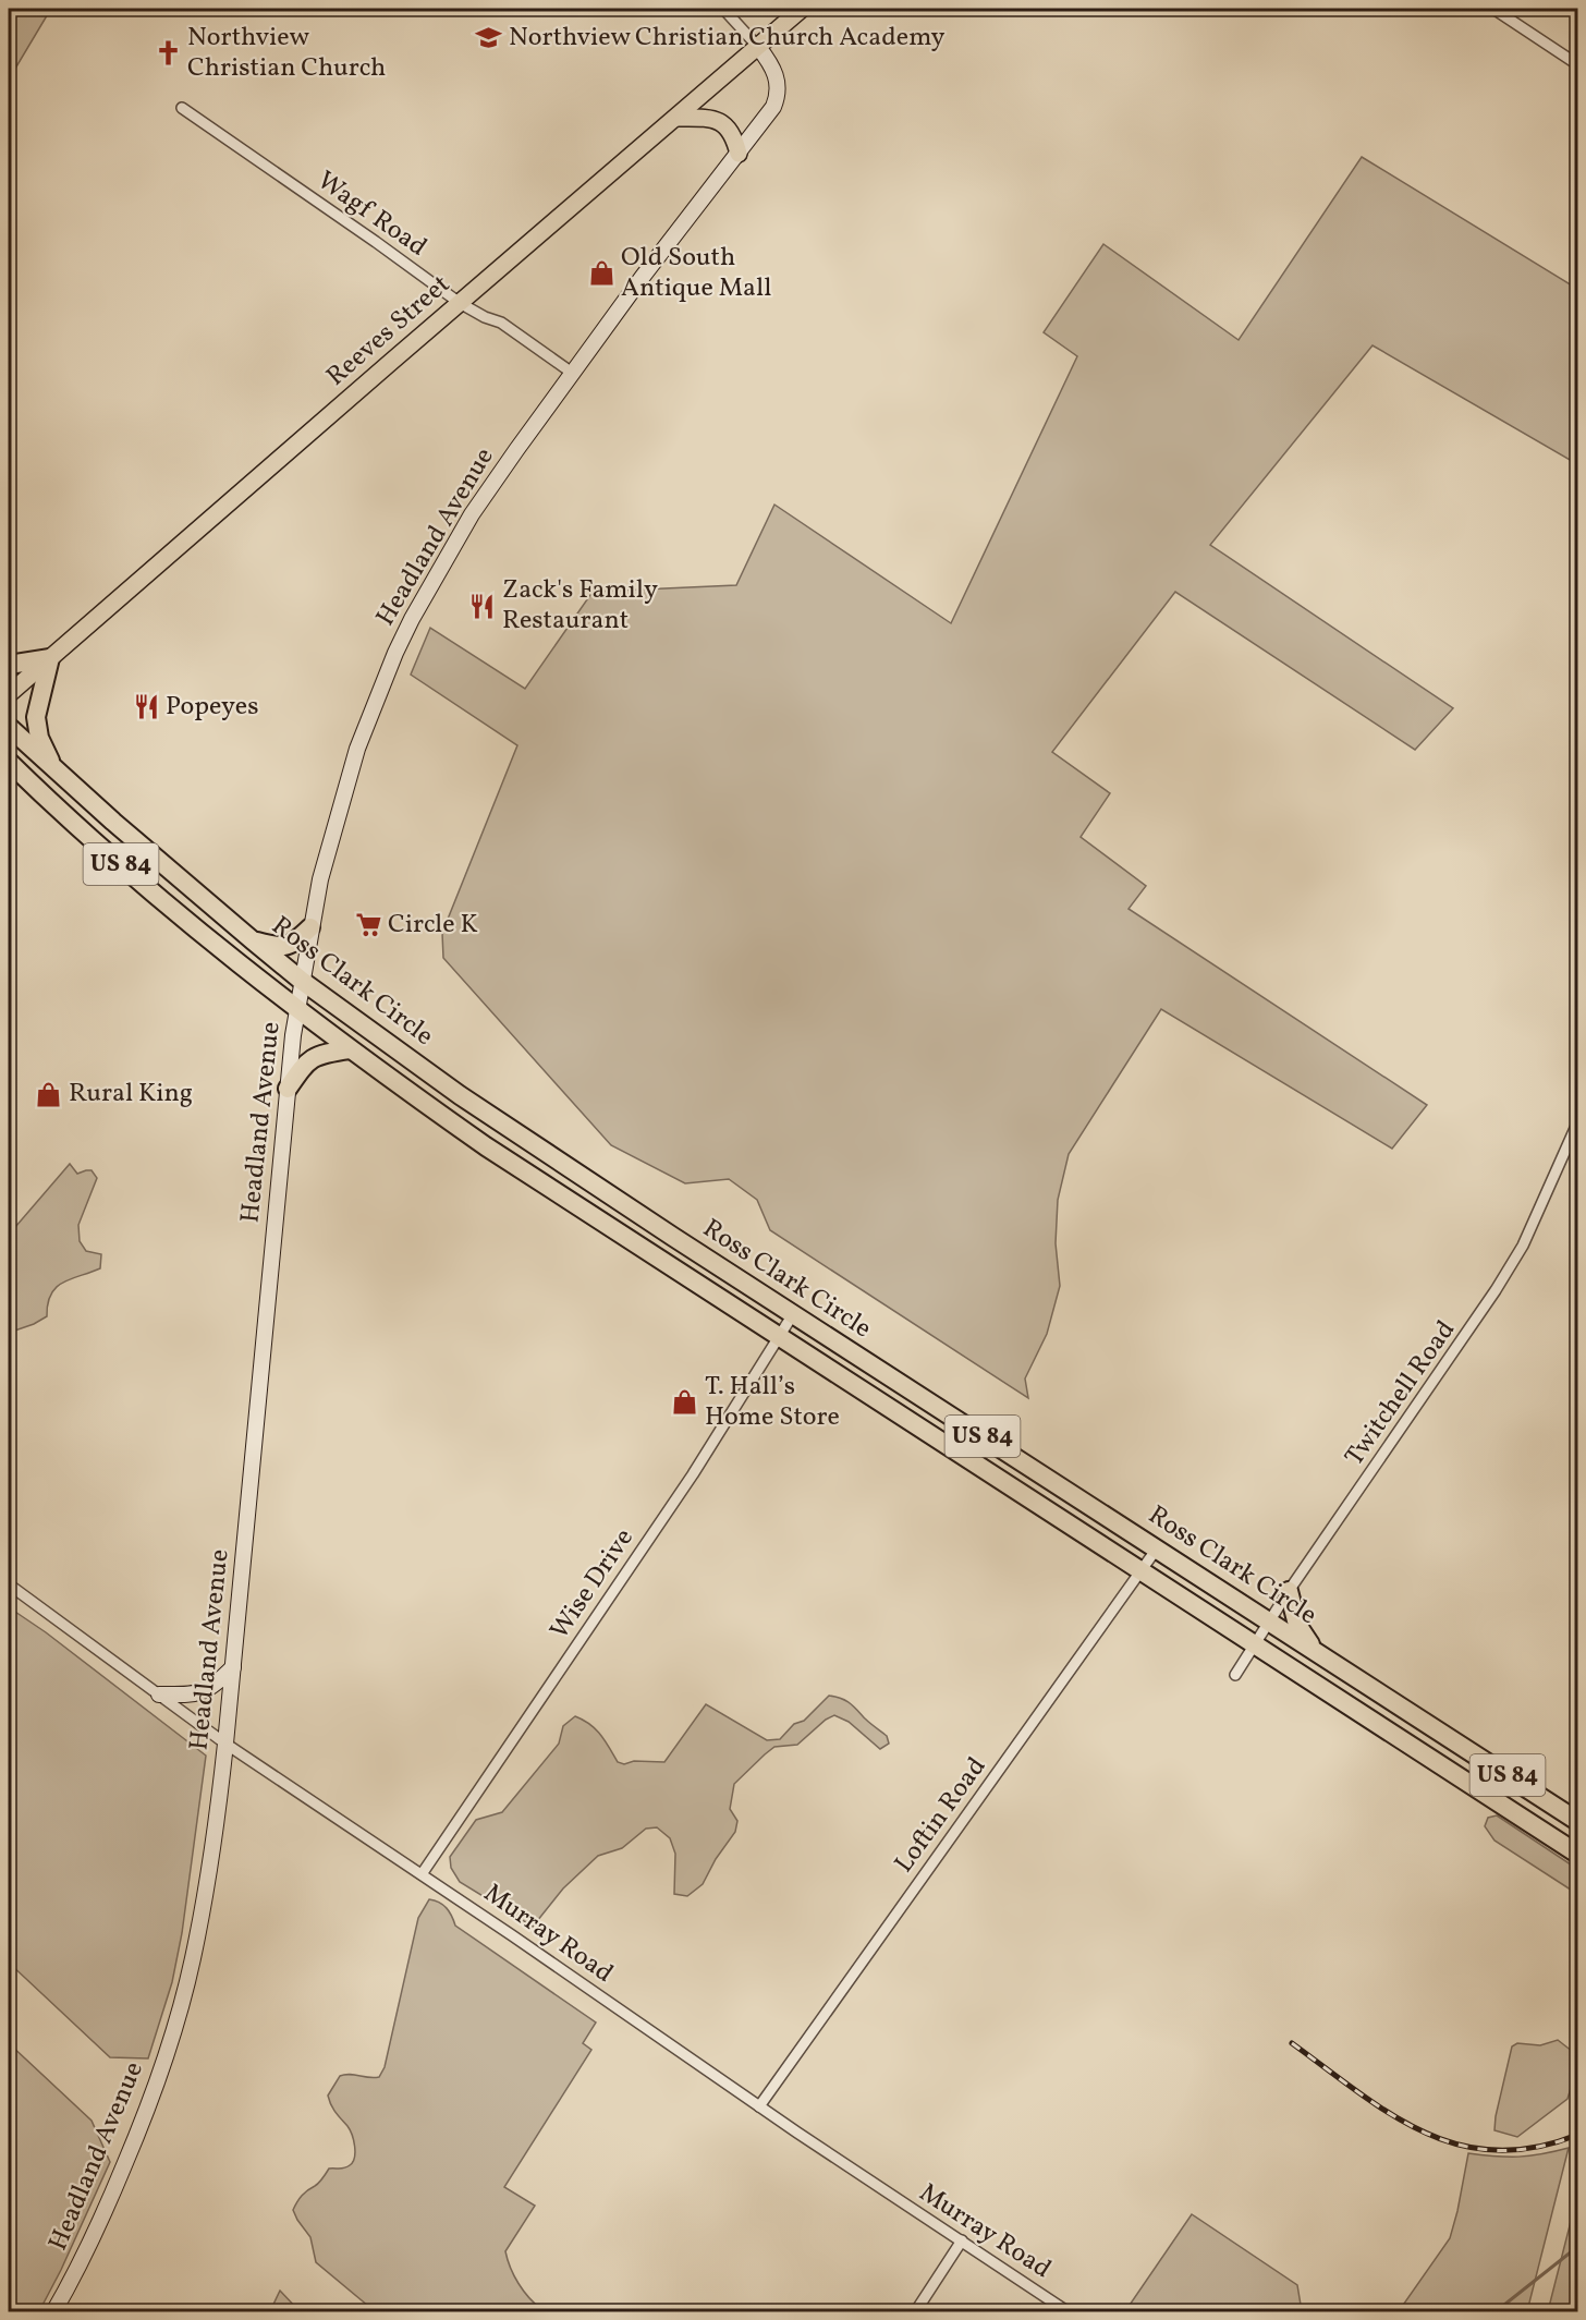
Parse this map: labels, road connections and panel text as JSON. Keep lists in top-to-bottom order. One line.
{"streets":{"highway":["US 84","Ross Clark Circle"],"main road":["Reeves Street","Headland Avenue"],"street":["Wagf Road","Twitchell Road","Wise Drive","Loftin Road","Murray Road"]},"crossings":[["Wagf Road","Reeves Street"],["Wagf Road","Headland Avenue"],["Reeves Street","Headland Avenue"],["Headland Avenue","Ross Clark Circle"],["Headland Avenue","Murray Road"],["Ross Clark Circle","Twitchell Road"],["Ross Clark Circle","Wise Drive"],["Ross Clark Circle","Loftin Road"],["Wise Drive","Murray Road"],["Loftin Road","Murray Road"]],"places":{"school or university":["Northview Christian Church Academy"],"church":["Northview Christian Church"],"shop":["Old South Antique Mall","Rural King","T. Hall’s Home Store"],"restaurant":["Zack's Family Restaurant","Popeyes"],"supermarket":["Circle K"]}}
